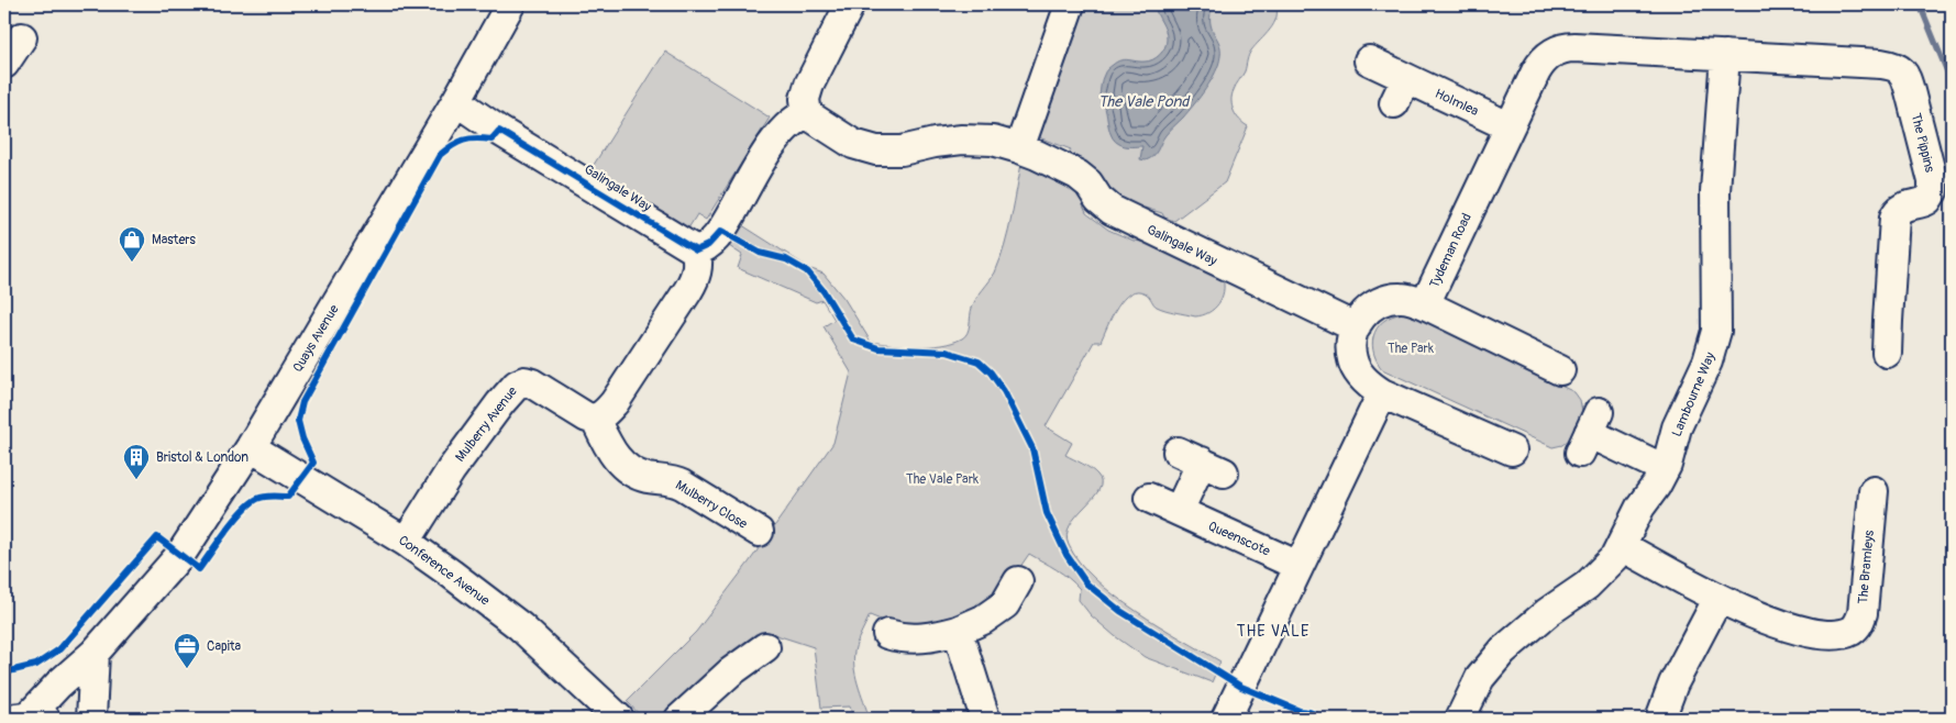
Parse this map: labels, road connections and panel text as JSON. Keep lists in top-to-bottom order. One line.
{"streets":{"street":["Holmlea","The Pippins","Galingale Way","Tydeman Road","Quays Avenue","Lambourne Way","Mulberry Avenue","Mulberry Close","Queenscote","The Bramleys","Conference Avenue"]},"crossings":[["Holmlea","Tydeman Road"],["The Pippins","Tydeman Road"],["Galingale Way","Tydeman Road"],["Galingale Way","Quays Avenue"],["Tydeman Road","Lambourne Way"],["Quays Avenue","Conference Avenue"],["Lambourne Way","The Bramleys"],["Mulberry Avenue","Mulberry Close"],["Mulberry Avenue","Conference Avenue"]],"districts":["THE VALE"],"water":["The Vale Pond"],"parks":["The Park","The Vale Park"],"places":{"shop":["Masters"],"building":["Bristol & London"],"office":["Capita"]}}
